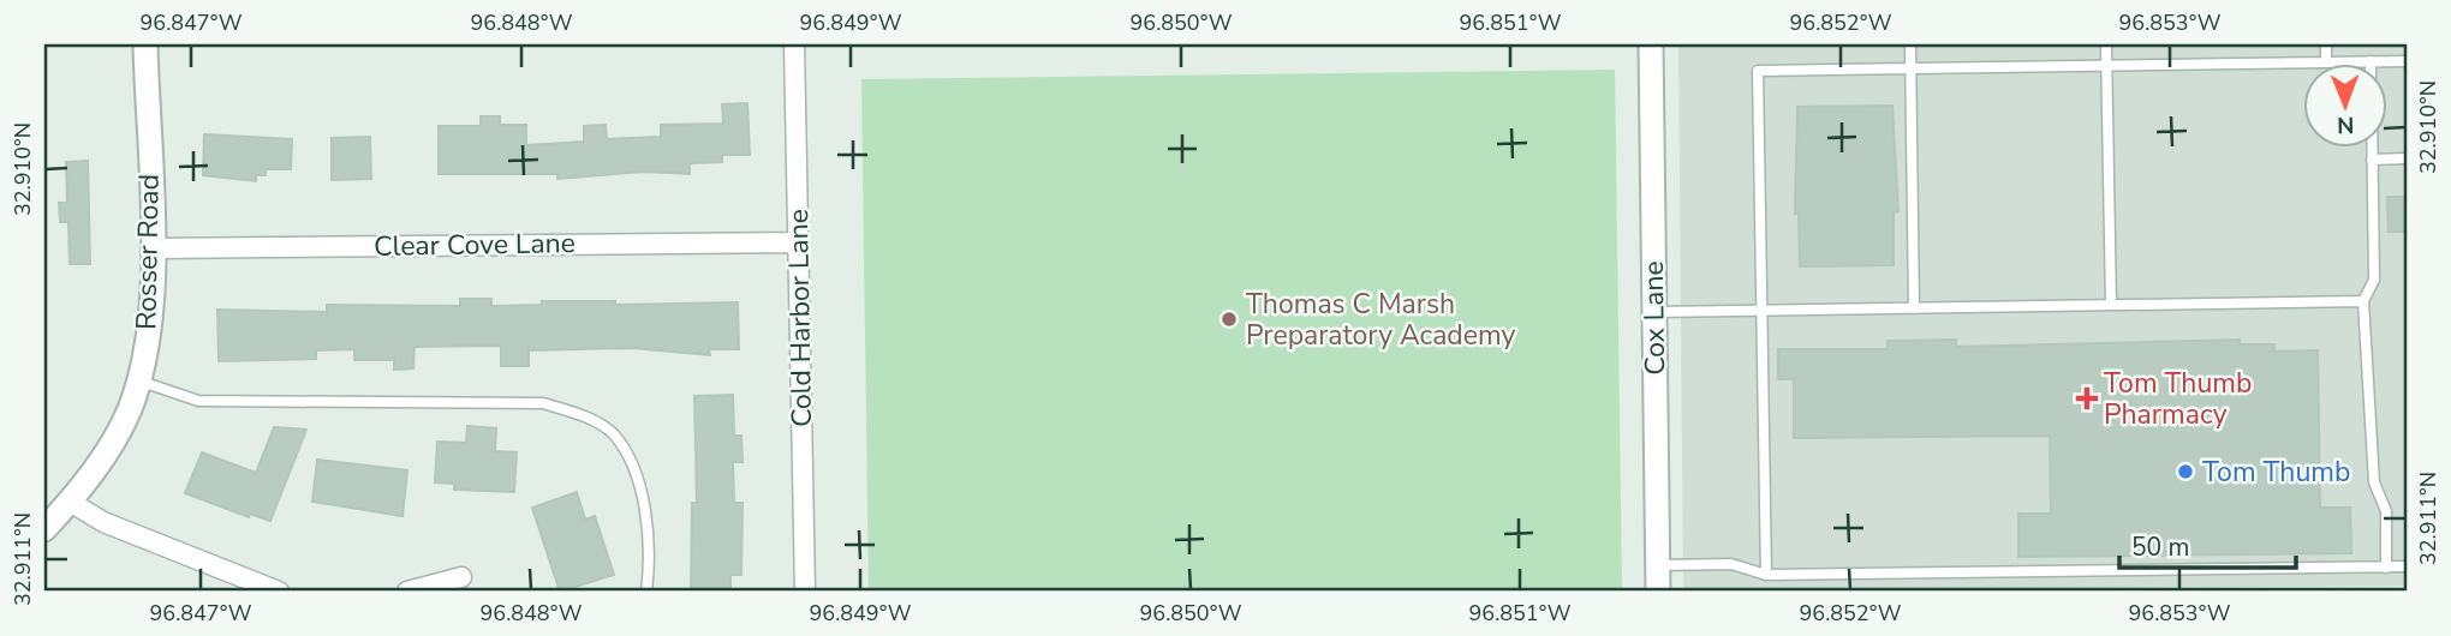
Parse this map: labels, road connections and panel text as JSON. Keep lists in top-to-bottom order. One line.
{"streets":{"street":["Clear Cove Lane","Rosser Road","Cold Harbor Lane","Cox Lane"]},"crossings":[["Clear Cove Lane","Rosser Road"],["Clear Cove Lane","Cold Harbor Lane"]],"places":{"other":["Thomas C Marsh Preparatory Academy","Tom Thumb"],"health":["Tom Thumb Pharmacy"]},"scale_bar":"50 m","north":"bottom","coordinates":["96.847°W","96.848°W","96.849°W","96.850°W","96.851°W","96.852°W","96.853°W","32.910°N","32.911°N"]}
